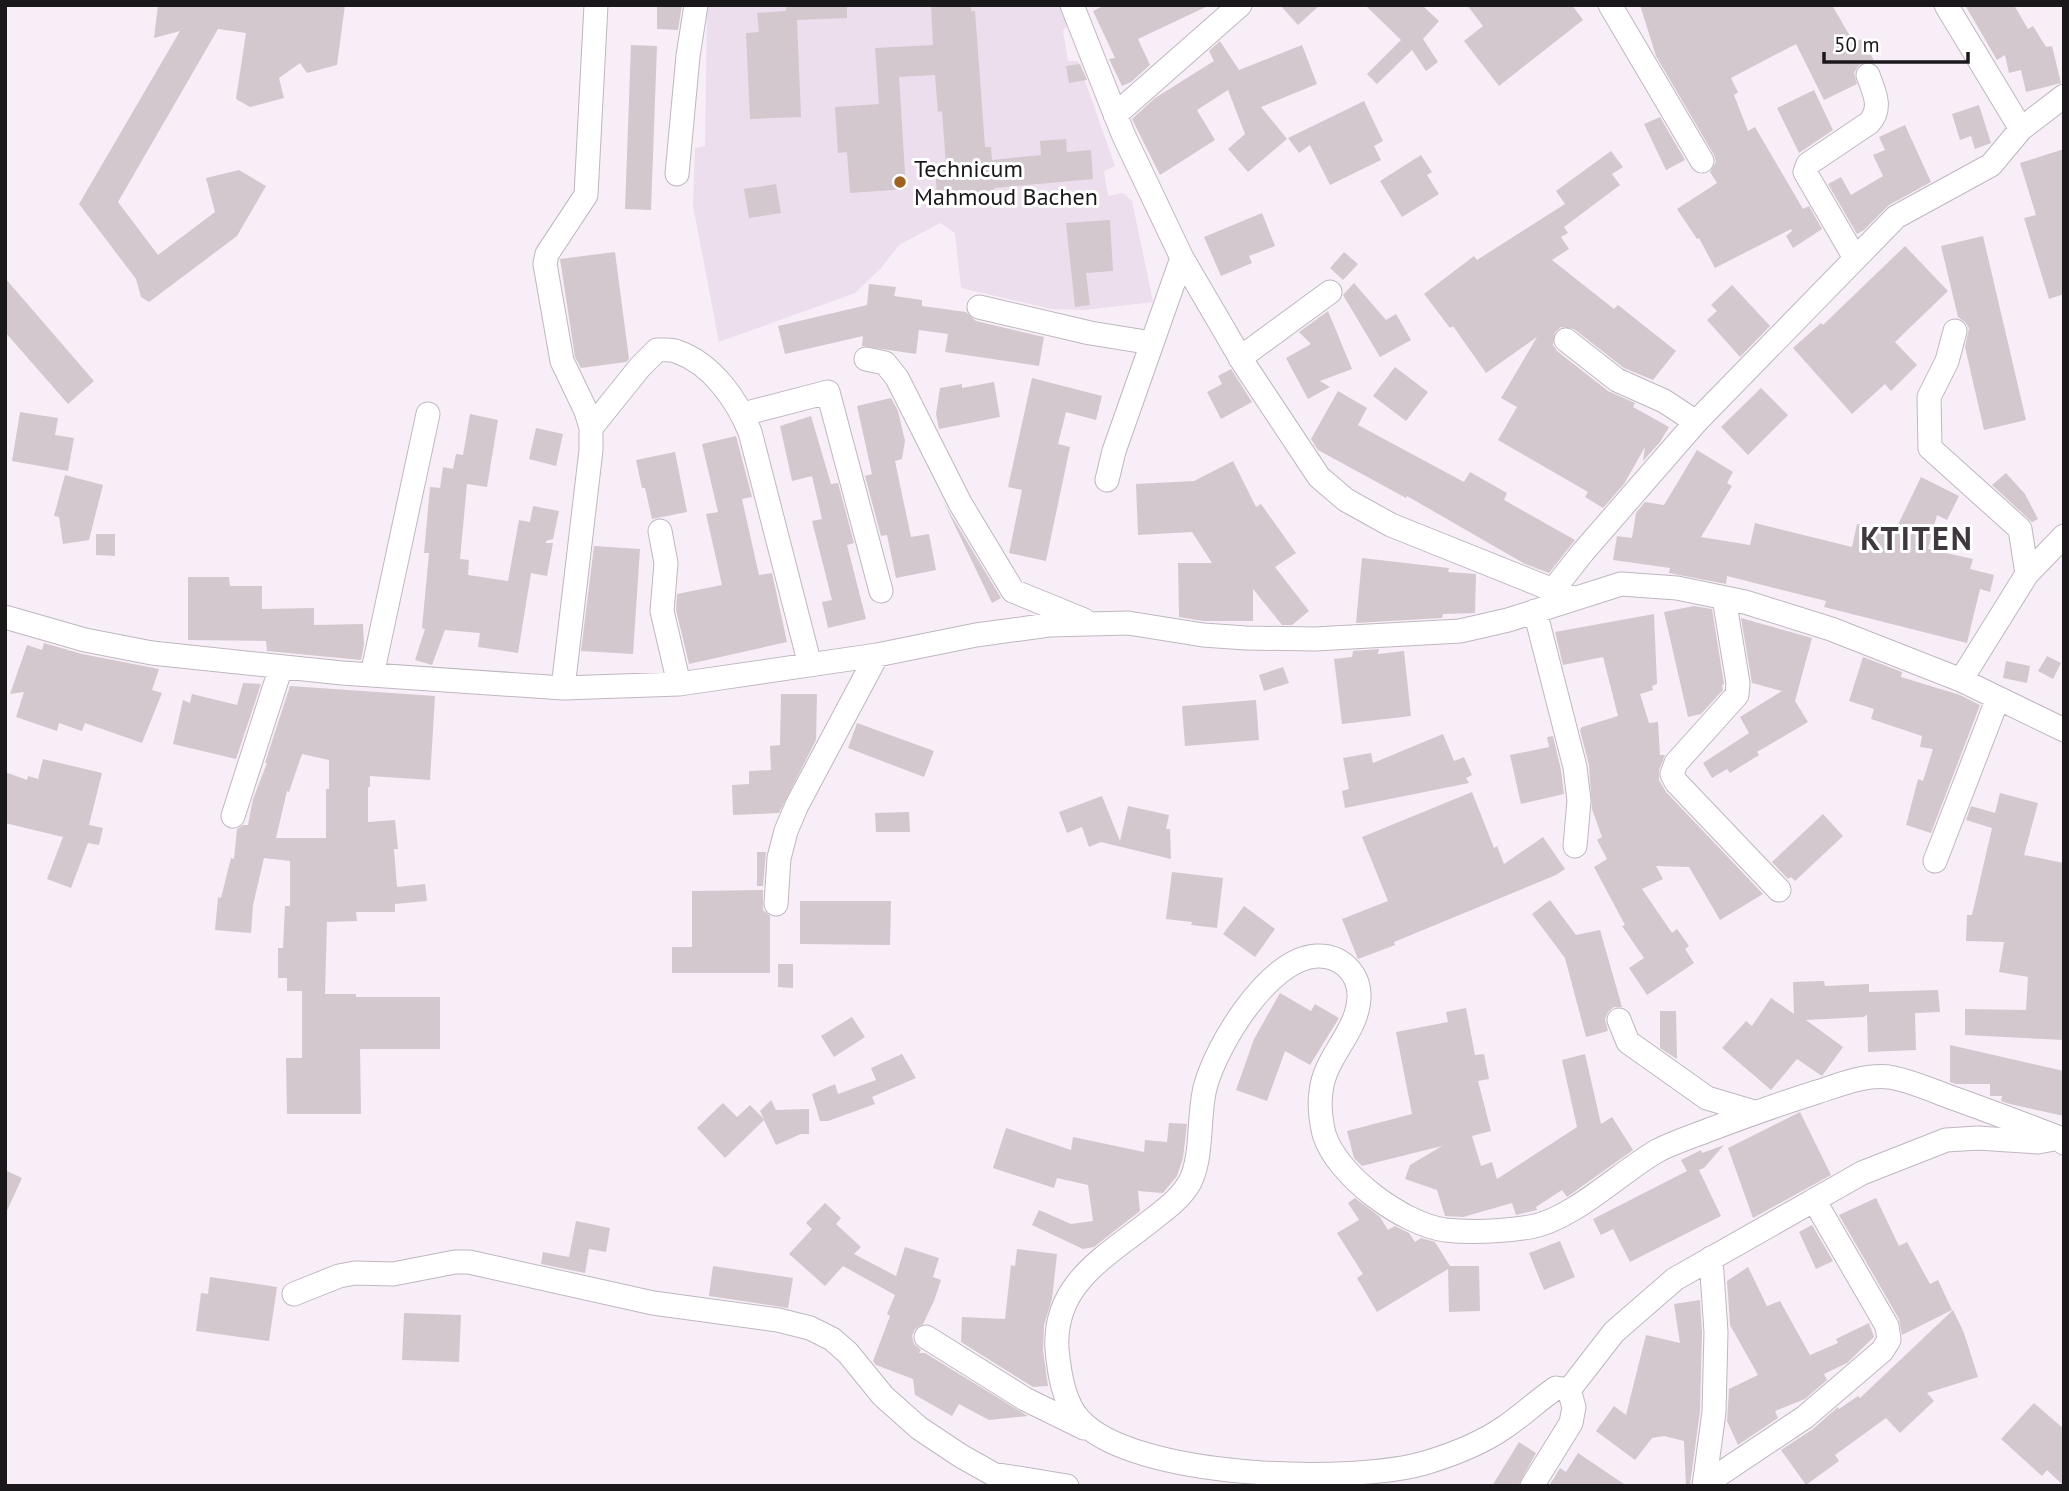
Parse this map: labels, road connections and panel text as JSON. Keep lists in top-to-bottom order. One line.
{"districts":["KTITEN"],"places":["Technicum Mahmoud Bachen"],"scale_bar":"50 m"}
